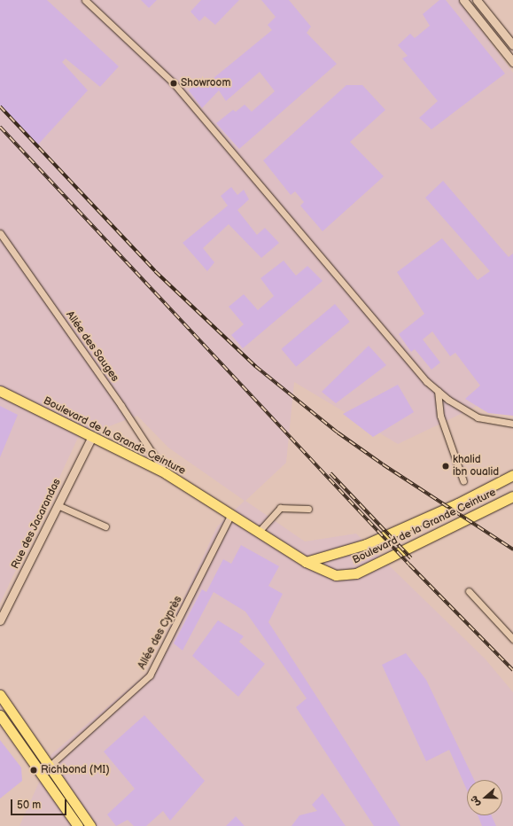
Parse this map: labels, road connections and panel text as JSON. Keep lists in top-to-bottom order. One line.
{"streets":{"main road":["Boulevard de la Grande Ceinture"],"street":["Allée des Sauges","Rue des Jacarandas","Allée des Cyprès"]},"crossings":[["Allée des Sauges","Boulevard de la Grande Ceinture"],["Boulevard de la Grande Ceinture","Rue des Jacarandas"],["Boulevard de la Grande Ceinture","Allée des Cyprès"]],"places":["Showroom","khalid ibn oualid","Richbond (MI)"],"scale_bar":"50 m","north":"left"}
